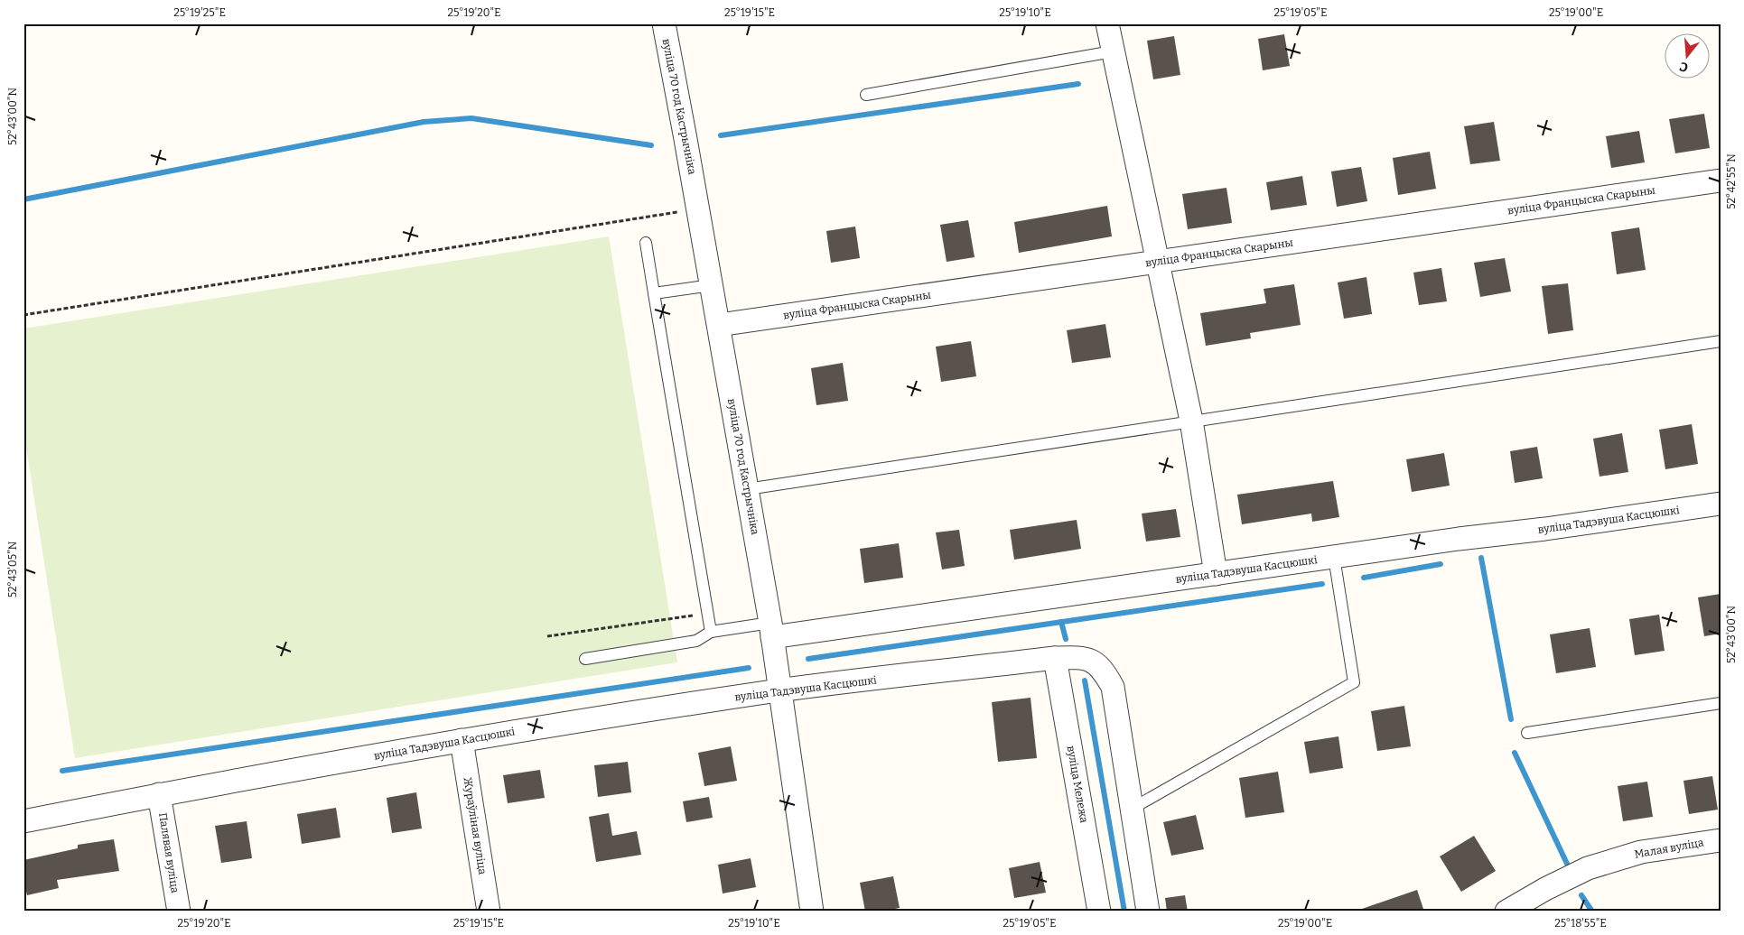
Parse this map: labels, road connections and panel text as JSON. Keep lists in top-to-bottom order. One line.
{"streets":{"street":["вуліца 70 год Кастрычніка","вуліца Францыска Скарыны","вуліца Тадэвуша Касцюшкі","вуліца Мележа","Жураўліная вуліца","Малая вуліца","Палявая вуліца"]},"crossings":[["вуліца 70 год Кастрычніка","вуліца Францыска Скарыны"],["вуліца 70 год Кастрычніка","вуліца Тадэвуша Касцюшкі"],["вуліца Тадэвуша Касцюшкі","вуліца Мележа"],["вуліца Тадэвуша Касцюшкі","Жураўліная вуліца"],["вуліца Тадэвуша Касцюшкі","Палявая вуліца"]],"north":"bottom","coordinates":["25°19'25\"E","25°19'20\"E","25°19'15\"E","25°19'10\"E","25°19'05\"E","25°19'00\"E","52°43'00\"N","52°42'55\"N","52°43'05\"N","25°18'55\"E"]}
